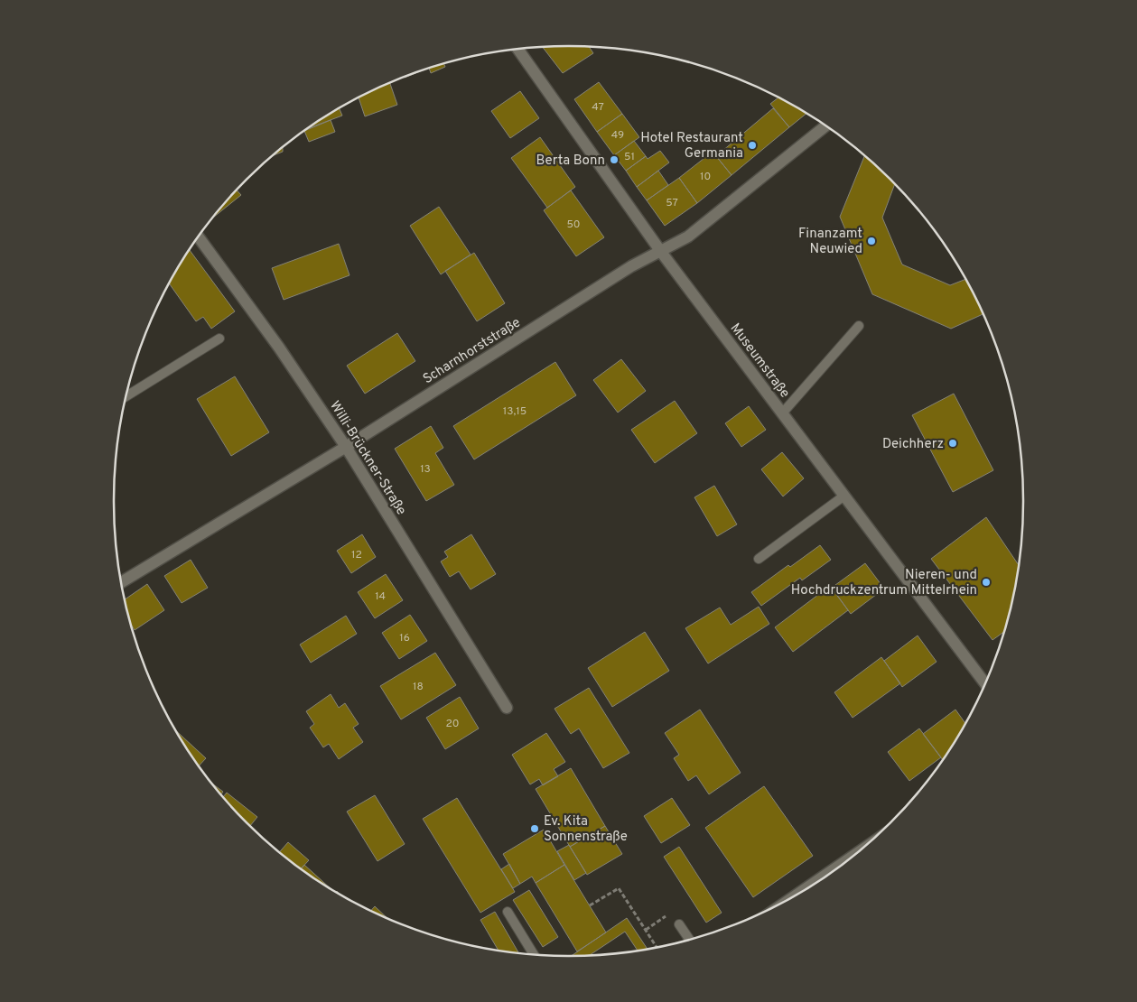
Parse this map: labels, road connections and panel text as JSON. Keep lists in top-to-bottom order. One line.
{"streets":{"street":["Scharnhorststraße","Museumstraße","Willi-Brückner-Straße"]},"crossings":[["Scharnhorststraße","Museumstraße"],["Scharnhorststraße","Willi-Brückner-Straße"]],"places":["Hotel Restaurant Germania","Berta Bonn","Finanzamt Neuwied","Deichherz","Nieren- und Hochdruckzentrum Mittelrhein","Ev. Kita Sonnenstraße"],"house_numbers":["47","49","51","10","57","50","13,15","13","12","14","16","18","20"]}
